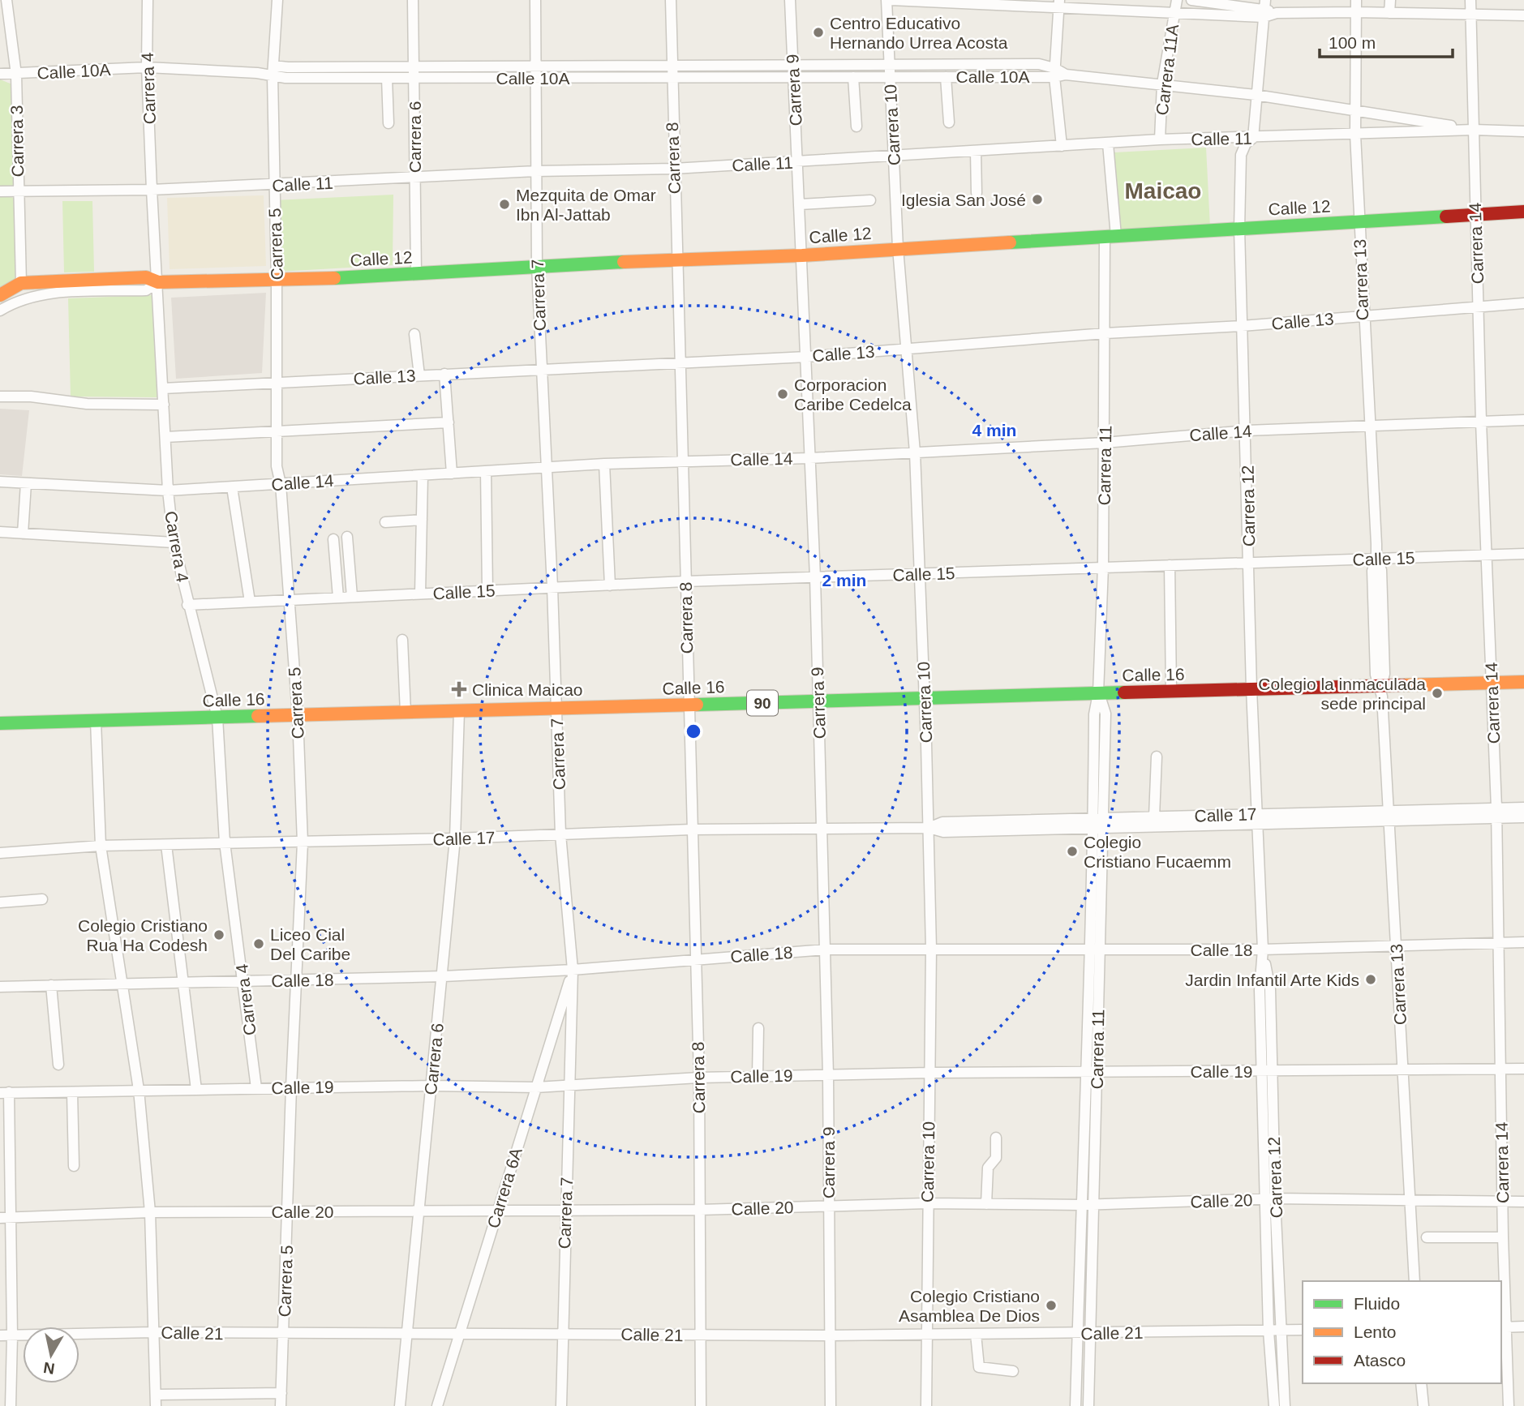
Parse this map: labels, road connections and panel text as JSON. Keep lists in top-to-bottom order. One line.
{"streets":{"main road":["Calle 12","Calle 16","90"],"street":["Carrera 11A","Calle 10A","Carrera 4","Carrera 9","Carrera 10","Carrera 6","Calle 11","Carrera 3","Carrera 8","Carrera 14","Carrera 5","Carrera 13","Carrera 7","Calle 13","Calle 14","Carrera 11","Carrera 12","Calle 15","Calle 17","Calle 18","Calle 19","Carrera 6A","Calle 20","Calle 21"]},"crossings":[["Carrera 11A","Calle 10A"],["Carrera 11A","Calle 11"],["Calle 10A","Carrera 4"],["Calle 10A","Carrera 9"],["Calle 10A","Carrera 10"],["Calle 10A","Carrera 6"],["Calle 10A","Calle 11"],["Calle 10A","Carrera 3"],["Calle 10A","Carrera 8"],["Calle 10A","Carrera 14"],["Calle 10A","Carrera 5"],["Calle 10A","Carrera 13"],["Calle 10A","Carrera 7"],["Calle 10A","Carrera 12"],["Carrera 4","Calle 11"],["Carrera 4","Calle 12"],["Carrera 4","Calle 13"],["Carrera 4","Calle 14"],["Carrera 4","Calle 15"],["Carrera 4","Calle 16"],["Carrera 4","Calle 17"],["Carrera 4","Calle 18"],["Carrera 4","Calle 19"],["Carrera 9","Calle 11"],["Carrera 9","Calle 12"],["Carrera 9","Calle 13"],["Carrera 9","Calle 14"],["Carrera 9","Calle 15"],["Carrera 9","Calle 16"],["Carrera 9","Calle 17"],["Carrera 9","Calle 18"],["Carrera 9","Calle 19"],["Carrera 9","Calle 20"],["Carrera 9","Calle 21"],["Carrera 10","Calle 11"],["Carrera 10","Calle 12"],["Carrera 10","Calle 13"],["Carrera 10","Calle 14"],["Carrera 10","Calle 15"],["Carrera 10","Calle 16"],["Carrera 10","Calle 17"],["Carrera 10","Calle 18"],["Carrera 10","Calle 19"],["Carrera 10","Calle 20"],["Carrera 10","Calle 21"],["Carrera 6","Calle 11"],["Carrera 6","Calle 12"],["Carrera 6","Calle 16"],["Carrera 6","Calle 17"],["Carrera 6","Calle 18"],["Carrera 6","Calle 19"],["Carrera 6","Calle 20"],["Carrera 6","Calle 21"],["Calle 11","Carrera 3"],["Calle 11","Carrera 8"],["Calle 11","Carrera 14"],["Calle 11","Carrera 5"],["Calle 11","Carrera 13"],["Calle 11","Carrera 7"],["Calle 11","Carrera 11"],["Calle 11","Carrera 12"],["Carrera 3","Calle 12"],["Carrera 8","Calle 12"],["Carrera 8","Calle 13"],["Carrera 8","Calle 14"],["Carrera 8","Calle 15"],["Carrera 8","Calle 16"],["Carrera 8","Calle 17"],["Carrera 8","Calle 18"],["Carrera 8","Calle 19"],["Carrera 8","Calle 20"],["Carrera 8","Calle 21"],["Calle 12","Carrera 14"],["Calle 12","Carrera 5"],["Calle 12","Carrera 13"],["Calle 12","Carrera 7"],["Calle 12","Carrera 11"],["Calle 12","Carrera 12"],["Carrera 14","Calle 13"],["Carrera 14","Calle 14"],["Carrera 14","Calle 15"],["Carrera 14","Calle 16"],["Carrera 14","Calle 17"],["Carrera 14","Calle 18"],["Carrera 14","Calle 19"],["Carrera 14","Calle 20"],["Carrera 5","Calle 13"],["Carrera 5","Calle 14"],["Carrera 5","Calle 15"],["Carrera 5","Calle 16"],["Carrera 5","Calle 17"],["Carrera 5","Calle 18"],["Carrera 5","Calle 19"],["Carrera 5","Calle 20"],["Carrera 5","Calle 21"],["Carrera 13","Calle 13"],["Carrera 13","Calle 14"],["Carrera 13","Calle 15"],["Carrera 13","Calle 16"],["Carrera 13","Calle 17"],["Carrera 13","Calle 18"],["Carrera 13","Calle 19"],["Carrera 13","Calle 20"],["Carrera 7","Calle 13"],["Carrera 7","Calle 14"],["Carrera 7","Calle 15"],["Carrera 7","Calle 16"],["Carrera 7","Calle 17"],["Carrera 7","Calle 18"],["Carrera 7","Calle 19"],["Carrera 7","Carrera 6A"],["Carrera 7","Calle 20"],["Carrera 7","Calle 21"],["Calle 13","Carrera 11"],["Calle 13","Carrera 12"],["Calle 14","Carrera 11"],["Calle 14","Carrera 12"],["Carrera 11","Calle 15"],["Carrera 11","Calle 16"],["Carrera 11","Calle 17"],["Carrera 11","Calle 18"],["Carrera 11","Calle 19"],["Carrera 11","Calle 20"],["Carrera 11","Calle 21"],["Carrera 12","Calle 15"],["Carrera 12","Calle 16"],["Carrera 12","Calle 17"],["Carrera 12","Calle 18"],["Carrera 12","Calle 19"],["Carrera 12","Calle 20"],["Carrera 12","Calle 21"],["Calle 18","Carrera 6A"],["Calle 19","Carrera 6A"],["Carrera 6A","Calle 20"],["Carrera 6A","Calle 21"]],"districts":["Maicao"],"places":{"other":["Centro Educativo Hernando Urrea Acosta","Iglesia San José","Mezquita de Omar Ibn Al-Jattab","Corporacion Caribe Cedelca","Colegio la inmaculada sede principal","Colegio Cristiano Fucaemm","Colegio Cristiano Rua Ha Codesh","Liceo Cial Del Caribe","Jardin Infantil Arte Kids","Colegio Cristiano Asamblea De Dios"],"health":["Clinica Maicao"]},"legend":["Fluido","Lento","Atasco"],"scale_bar":"100 m","north":"bottom","rings":["4 min","2 min"]}
